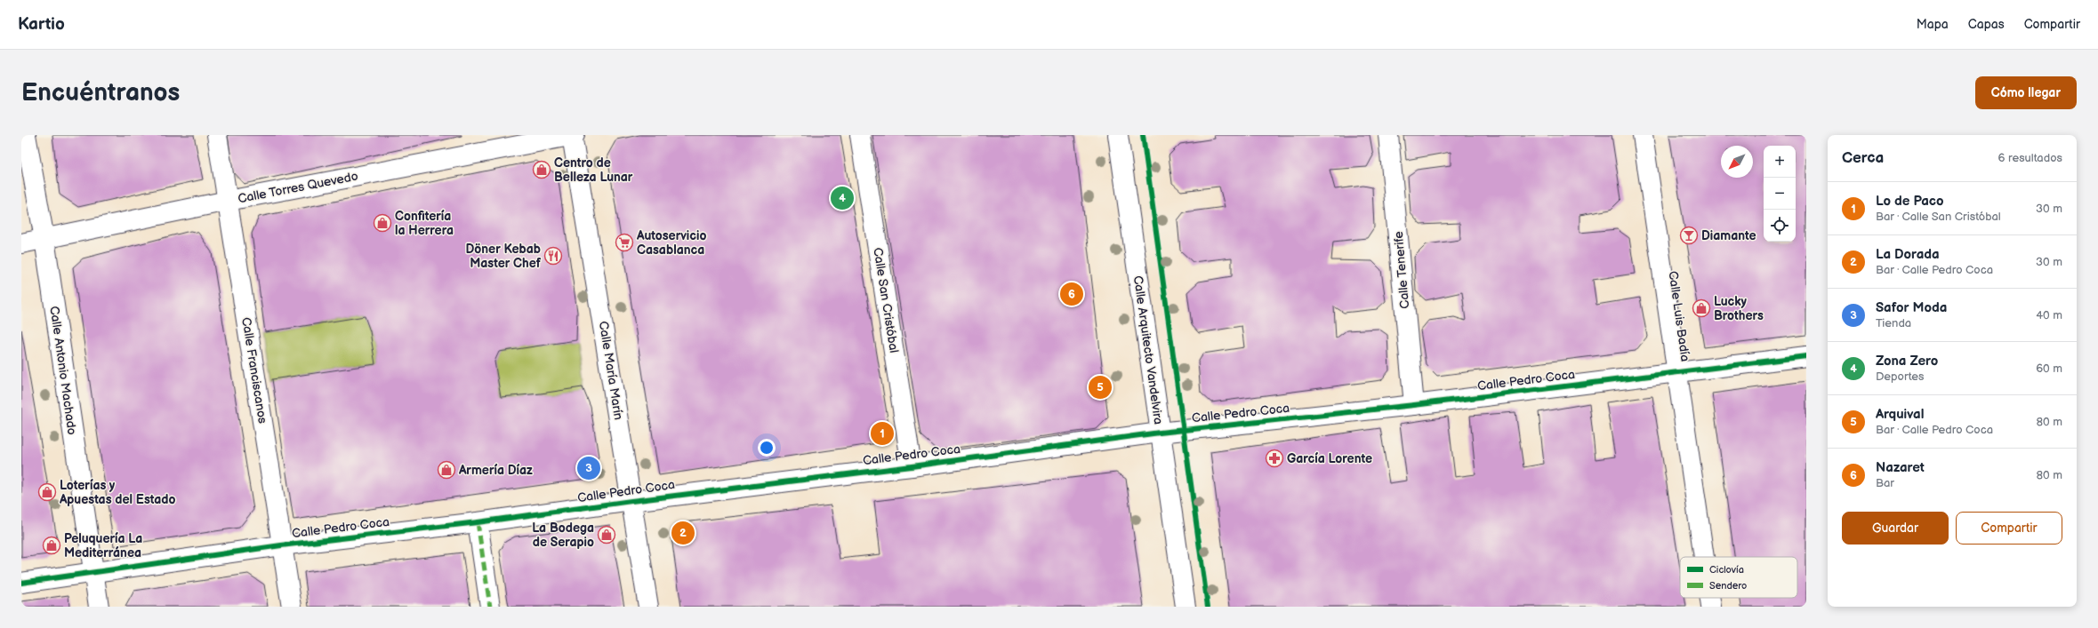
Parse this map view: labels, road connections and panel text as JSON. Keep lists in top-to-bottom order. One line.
{"streets":{"street":["Calle Torres Quevedo","Calle Tenerife","Calle San Cristóbal","Calle Luis Badía","Calle Arquitecto Vandelvira","Calle Antonio Machado","Calle Franciscanos","Calle María Marín","Calle Pedro Coca"]},"crossings":[["Calle Torres Quevedo","Calle Antonio Machado"],["Calle Torres Quevedo","Calle Franciscanos"],["Calle Torres Quevedo","Calle María Marín"],["Calle Tenerife","Calle Pedro Coca"],["Calle San Cristóbal","Calle Pedro Coca"],["Calle Luis Badía","Calle Pedro Coca"],["Calle Arquitecto Vandelvira","Calle Pedro Coca"],["Calle Antonio Machado","Calle Pedro Coca"],["Calle Franciscanos","Calle Pedro Coca"],["Calle María Marín","Calle Pedro Coca"]],"places":{"shop":["Centro de Belleza Lunar","Confitería la Herrera","Lucky Brothers","Armería Díaz","Loterías y Apuestas del Estado","La Bodega de Serapio","Peluquería La Mediterránea"],"bar":["Diamante"],"supermarket":["Autoservicio Casablanca"],"restaurant":["Döner Kebab Master Chef"],"pharmacy":["García Lorente"]},"legend":["Ciclovía","Sendero"],"north":"bottom left","page":{"header":"Kartio","nav":["Mapa","Capas","Compartir"],"buttons":["Cómo llegar",["Guardar","Compartir"]],"title":"Encuéntranos","heading":["Cerca","6 resultados"],"map_buttons":["+","−"],"list":[{"mark":"1","name":"Lo de Paco","note":"Bar · Calle San Cristóbal","value":"30 m"},{"mark":"2","name":"La Dorada","note":"Bar · Calle Pedro Coca","value":"30 m"},{"mark":"3","name":"Safor Moda","note":"Tienda","value":"40 m"},{"mark":"4","name":"Zona Zero","note":"Deportes","value":"60 m"},{"mark":"5","name":"Arquival","note":"Bar · Calle Pedro Coca","value":"80 m"},{"mark":"6","name":"Nazaret","note":"Bar","value":"80 m"}],"pins":["4","6","5","1","3","2"]}}
